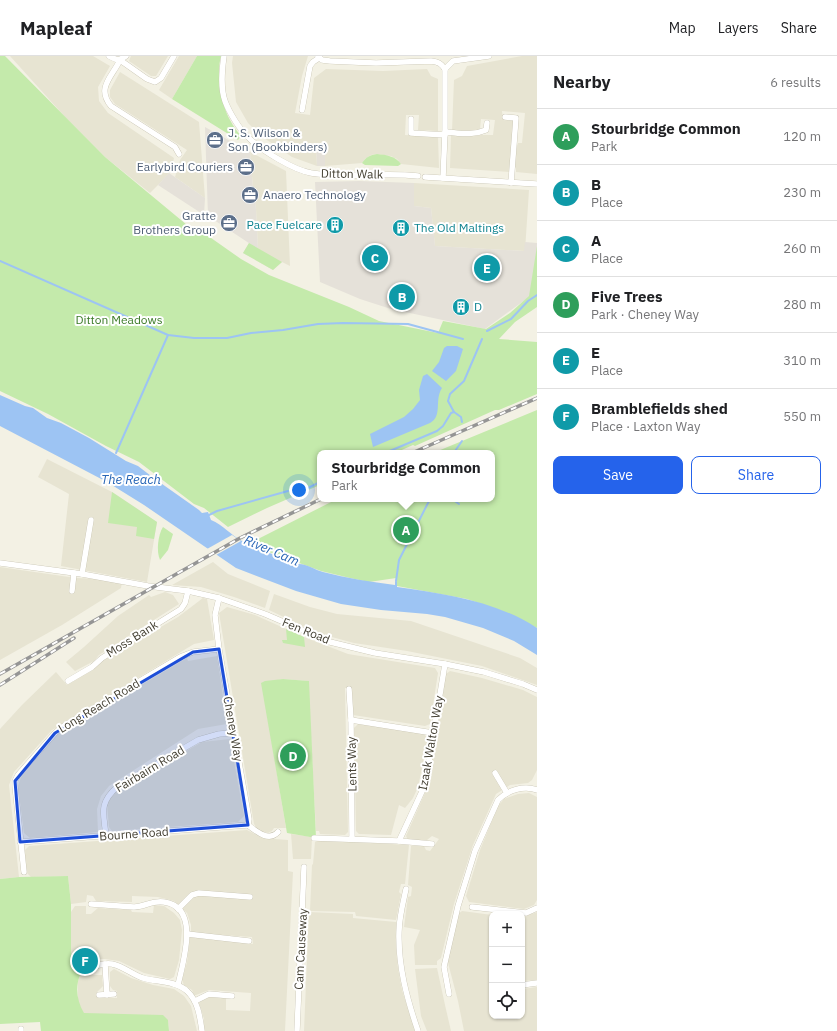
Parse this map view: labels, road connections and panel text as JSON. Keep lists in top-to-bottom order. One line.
{"streets":{"street":["Ditton Walk","Fen Road","Moss Bank","Long Reach Road","Cheney Way","Izaak Walton Way","Lents Way","Fairbairn Road","Bourne Road","Cam Causeway"]},"crossings":[["Fen Road","Moss Bank"],["Fen Road","Cheney Way"],["Fen Road","Izaak Walton Way"],["Long Reach Road","Cheney Way"],["Long Reach Road","Bourne Road"],["Cheney Way","Fairbairn Road"],["Cheney Way","Bourne Road"],["Fairbairn Road","Bourne Road"]],"water":["The Reach","River Cam"],"parks":["Ditton Meadows"],"places":{"office":["J. S. Wilson & Son (Bookbinders)","Earlybird Couriers","Anaero Technology","Gratte Brothers Group"],"building":["Pace Fuelcare","The Old Maltings","D"]},"page":{"header":"Mapleaf","nav":["Map","Layers","Share"],"heading":["Nearby","6 results"],"list":[{"mark":"A","name":"Stourbridge Common","note":"Park","value":"120 m"},{"mark":"B","name":"B","note":"Place","value":"230 m"},{"mark":"C","name":"A","note":"Place","value":"260 m"},{"mark":"D","name":"Five Trees","note":"Park · Cheney Way","value":"280 m"},{"mark":"E","name":"E","note":"Place","value":"310 m"},{"mark":"F","name":"Bramblefields shed","note":"Place · Laxton Way","value":"550 m"}],"pins":["C","E","B","A","D","F"],"buttons":["Save","Share"],"popup":["Stourbridge Common","Park"],"map_buttons":["+","−"]}}
